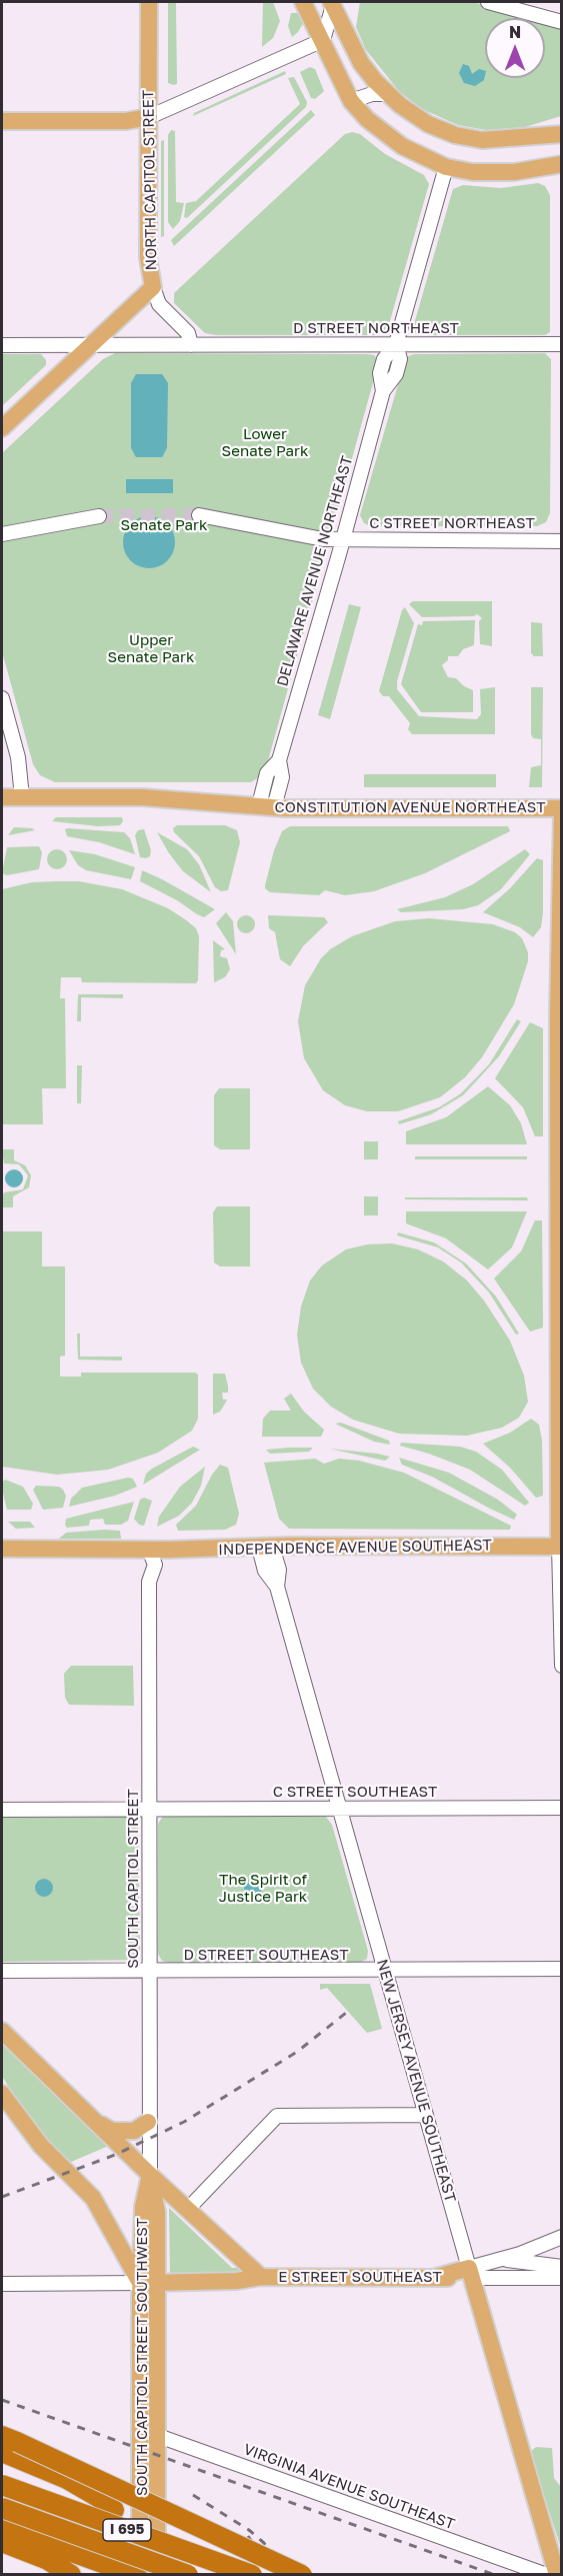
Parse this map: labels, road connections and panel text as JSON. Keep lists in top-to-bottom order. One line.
{"streets":{"highway":["I 695"],"main road":["NORTH CAPITOL STREET","CONSTITUTION AVENUE NORTHEAST","INDEPENDENCE AVENUE SOUTHEAST","NEW JERSEY AVENUE SOUTHEAST","E STREET SOUTHEAST","SOUTH CAPITOL STREET SOUTHWEST"],"street":["D STREET NORTHEAST","C STREET NORTHEAST","DELAWARE AVENUE NORTHEAST","C STREET SOUTHEAST","SOUTH CAPITOL STREET","D STREET SOUTHEAST","VIRGINIA AVENUE SOUTHEAST"]},"crossings":[["NORTH CAPITOL STREET","D STREET NORTHEAST"],["D STREET NORTHEAST","DELAWARE AVENUE NORTHEAST"],["C STREET NORTHEAST","DELAWARE AVENUE NORTHEAST"],["DELAWARE AVENUE NORTHEAST","CONSTITUTION AVENUE NORTHEAST"],["INDEPENDENCE AVENUE SOUTHEAST","SOUTH CAPITOL STREET"],["INDEPENDENCE AVENUE SOUTHEAST","NEW JERSEY AVENUE SOUTHEAST"],["C STREET SOUTHEAST","SOUTH CAPITOL STREET"],["C STREET SOUTHEAST","NEW JERSEY AVENUE SOUTHEAST"],["SOUTH CAPITOL STREET","D STREET SOUTHEAST"],["SOUTH CAPITOL STREET","SOUTH CAPITOL STREET SOUTHWEST"],["D STREET SOUTHEAST","NEW JERSEY AVENUE SOUTHEAST"],["NEW JERSEY AVENUE SOUTHEAST","E STREET SOUTHEAST"],["E STREET SOUTHEAST","SOUTH CAPITOL STREET SOUTHWEST"],["SOUTH CAPITOL STREET SOUTHWEST","VIRGINIA AVENUE SOUTHEAST"]],"parks":["Lower Senate Park","Senate Park","Upper Senate Park","The Spirit of Justice Park"],"north":"top"}
